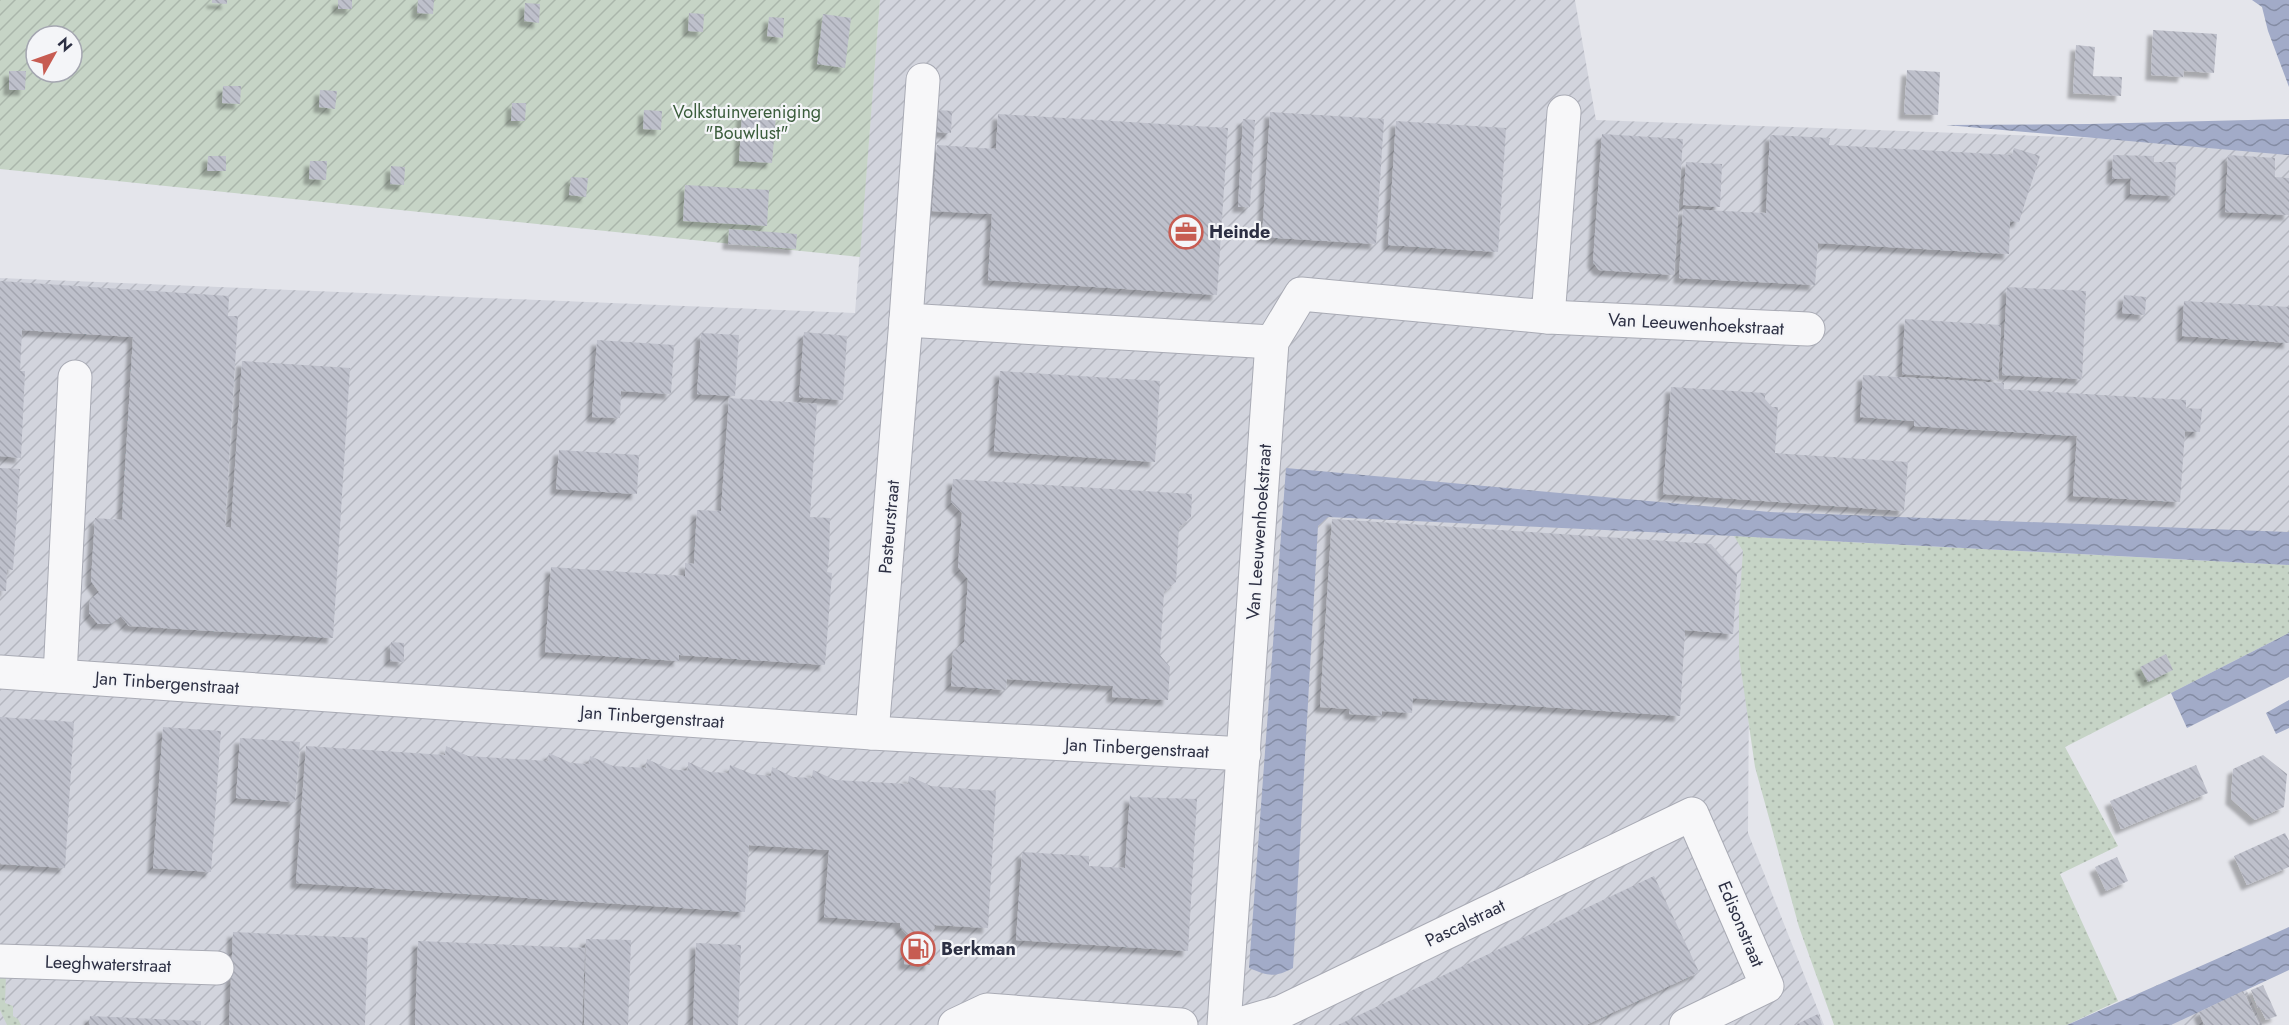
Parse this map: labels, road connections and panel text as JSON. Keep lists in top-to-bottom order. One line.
{"streets":{"street":["Van Leeuwenhoekstraat","Pasteurstraat","Jan Tinbergenstraat","Pascalstraat","Edisonstraat","Leeghwaterstraat"]},"crossings":[["Van Leeuwenhoekstraat","Jan Tinbergenstraat"],["Pasteurstraat","Jan Tinbergenstraat"],["Pascalstraat","Edisonstraat"]],"parks":["Volkstuinvereniging \"Bouwlust\""],"places":{"office":["Heinde"],"fuel station":["Berkman"]},"north":"top right"}
